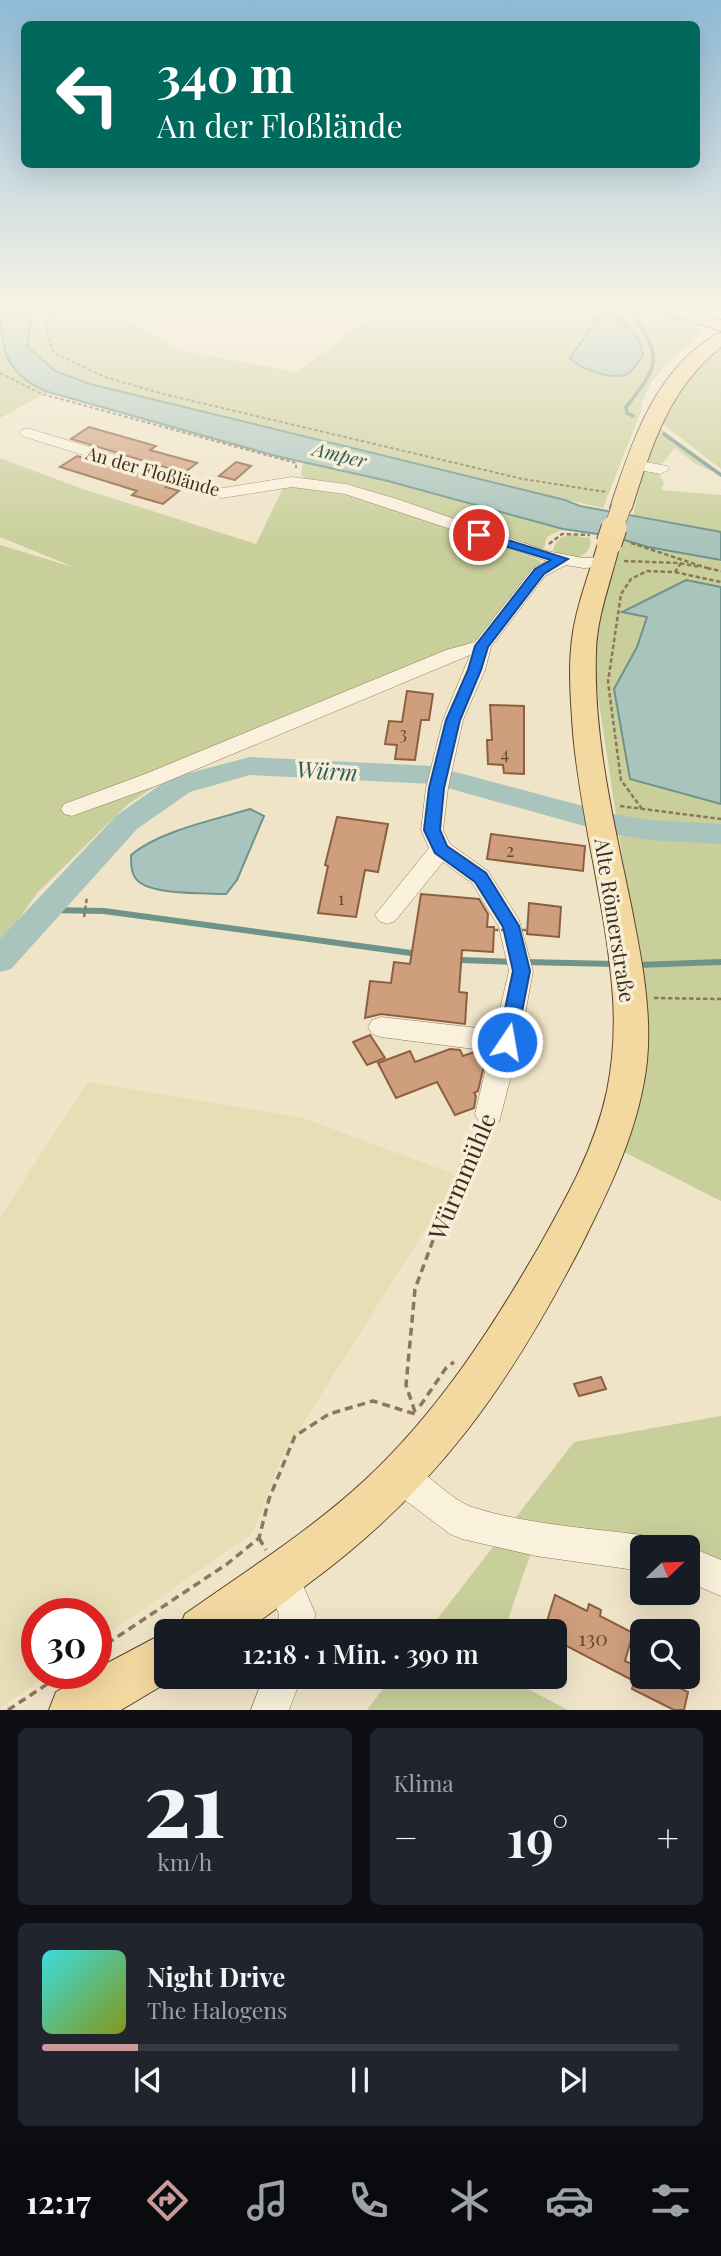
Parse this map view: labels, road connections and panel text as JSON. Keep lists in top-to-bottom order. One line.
{"streets":{"main road":["Alte Römerstraße"],"street":["An der Floßlände","Würmmühle"]},"crossings":[["An der Floßlände","Alte Römerstraße"],["Alte Römerstraße","Würmmühle"]],"water":["Amper","Würm"],"house_numbers":["3","4","2","1","130"],"north":"top right","page":{"turn":["340 m","An der Floßlände"],"limit":"30","trip":"12:18 · 1 Min. · 390 m","tile":[["21","km/h"],"Klima"],"heat":["−","19°","+"],"song":["Night Drive","The Halogens"],"tabs":"12:17"}}
